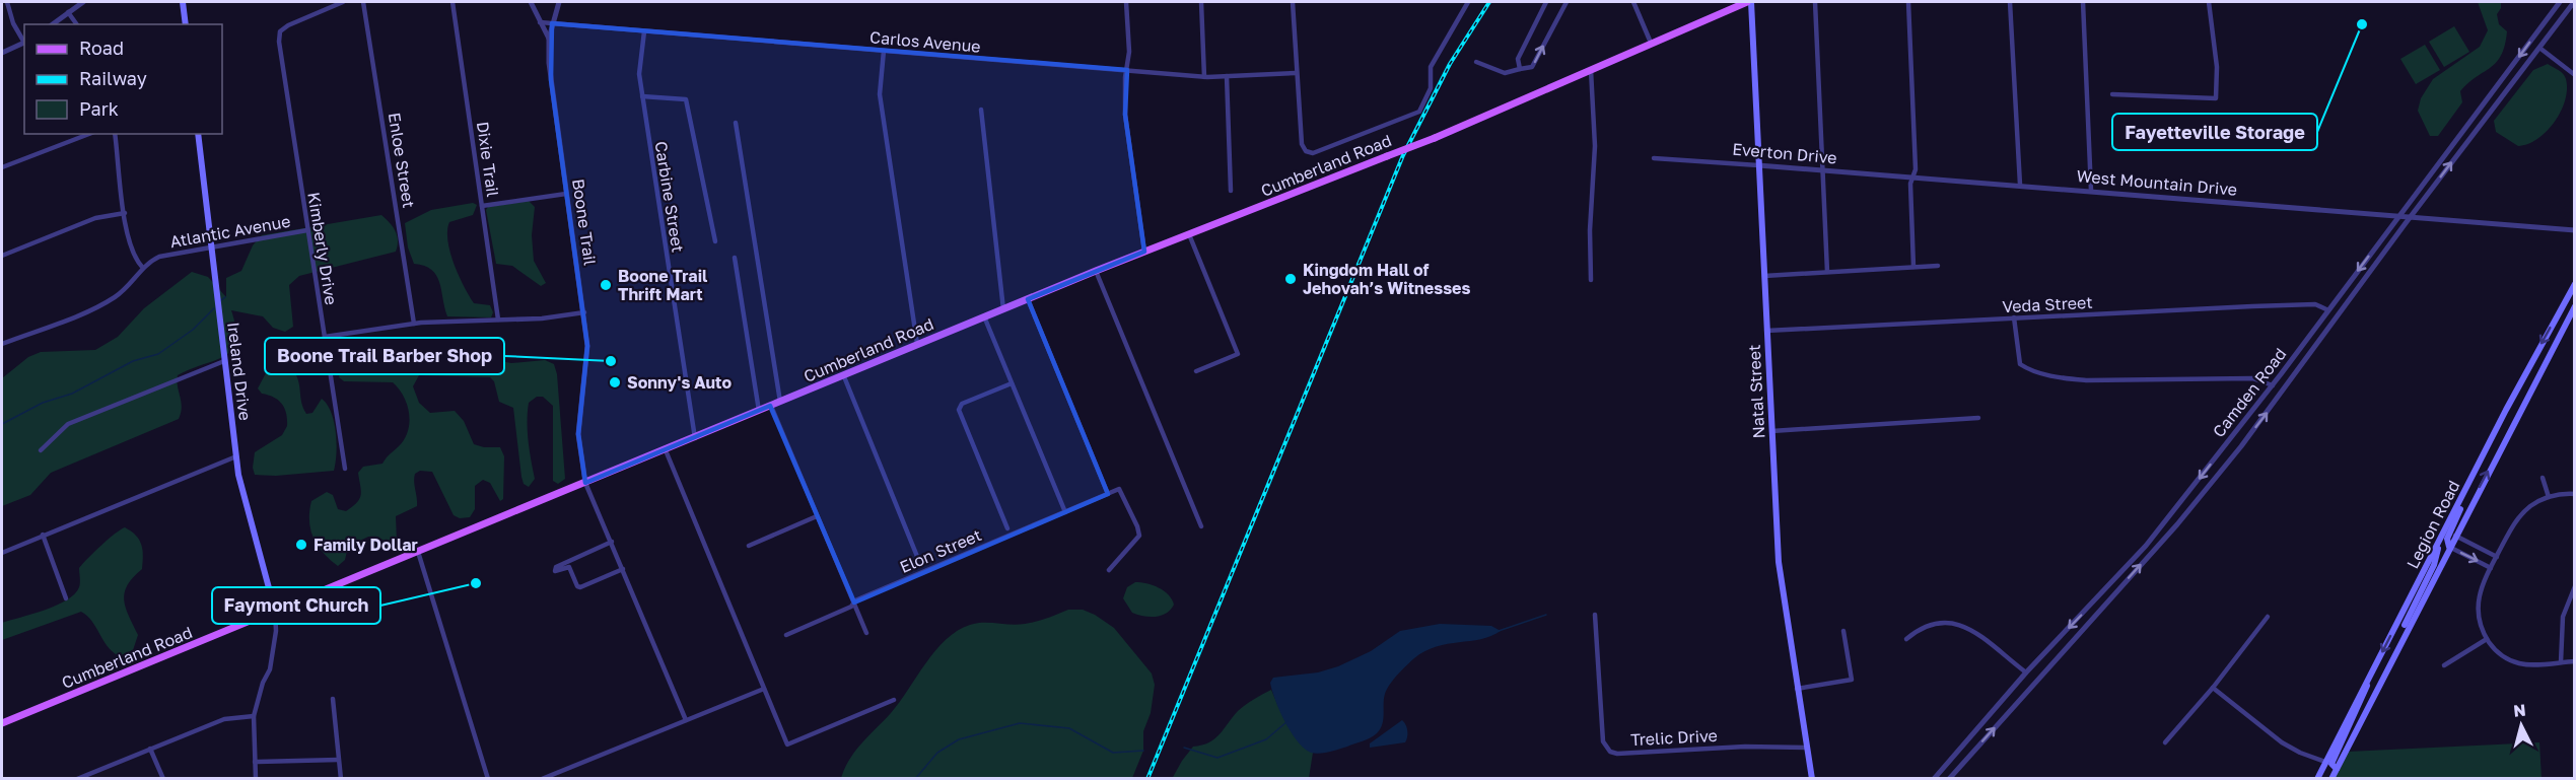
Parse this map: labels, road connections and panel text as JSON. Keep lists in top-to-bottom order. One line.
{"streets":{"main road":["Cumberland Road","Ireland Drive","Natal Street","Legion Road"],"street":["Carlos Avenue","Everton Drive","Dixie Trail","Enloe Street","West Mountain Drive","Carbine Street","Boone Trail","Atlantic Avenue","Kimberly Drive","Veda Street","Camden Road","Elon Street","Trelic Drive"]},"crossings":[["Carlos Avenue","Carbine Street"],["Carlos Avenue","Boone Trail"],["Everton Drive","West Mountain Drive"],["Everton Drive","Natal Street"],["Cumberland Road","Carbine Street"],["Cumberland Road","Boone Trail"],["Cumberland Road","Ireland Drive"],["West Mountain Drive","Camden Road"],["Atlantic Avenue","Kimberly Drive"],["Atlantic Avenue","Ireland Drive"],["Veda Street","Natal Street"],["Veda Street","Camden Road"],["Natal Street","Trelic Drive"]],"places":["Fayetteville Storage","Kingdom Hall of Jehovah’s Witnesses","Boone Trail Thrift Mart","Boone Trail Barber Shop","Sonny's Auto","Family Dollar","Faymont Church"],"legend":["Road","Railway","Park"],"north":"top"}
